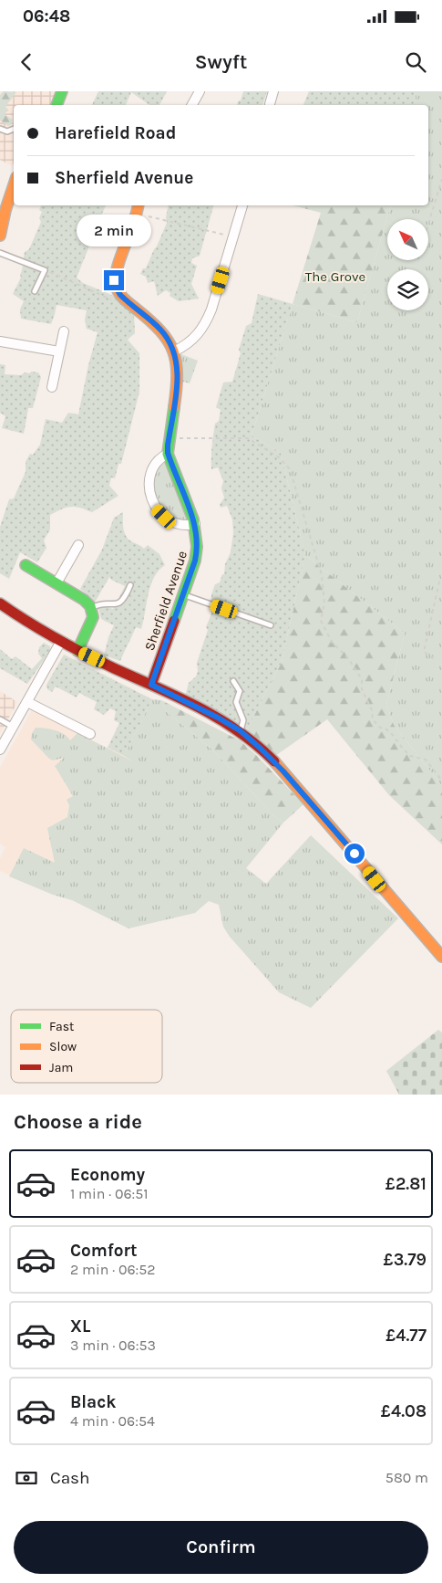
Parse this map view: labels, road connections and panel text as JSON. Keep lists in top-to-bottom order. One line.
{"streets":{"street":["Sherfield Avenue"]},"parks":["The Grove"],"legend":["Fast","Slow","Jam"],"north":"top left","page":{"status":"06:48","header":"Swyft","banner":["Harefield Road","Sherfield Avenue"],"bubble":"2 min","heading":"Choose a ride","list":[{"name":"Economy","note":"1 min · 06:51","value":"£2.81"},{"name":"Comfort","note":"2 min · 06:52","value":"£3.79"},{"name":"XL","note":"3 min · 06:53","value":"£4.77"},{"name":"Black","note":"4 min · 06:54","value":"£4.08"}],"pay":["Cash","580 m"],"buttons":"Confirm"}}
